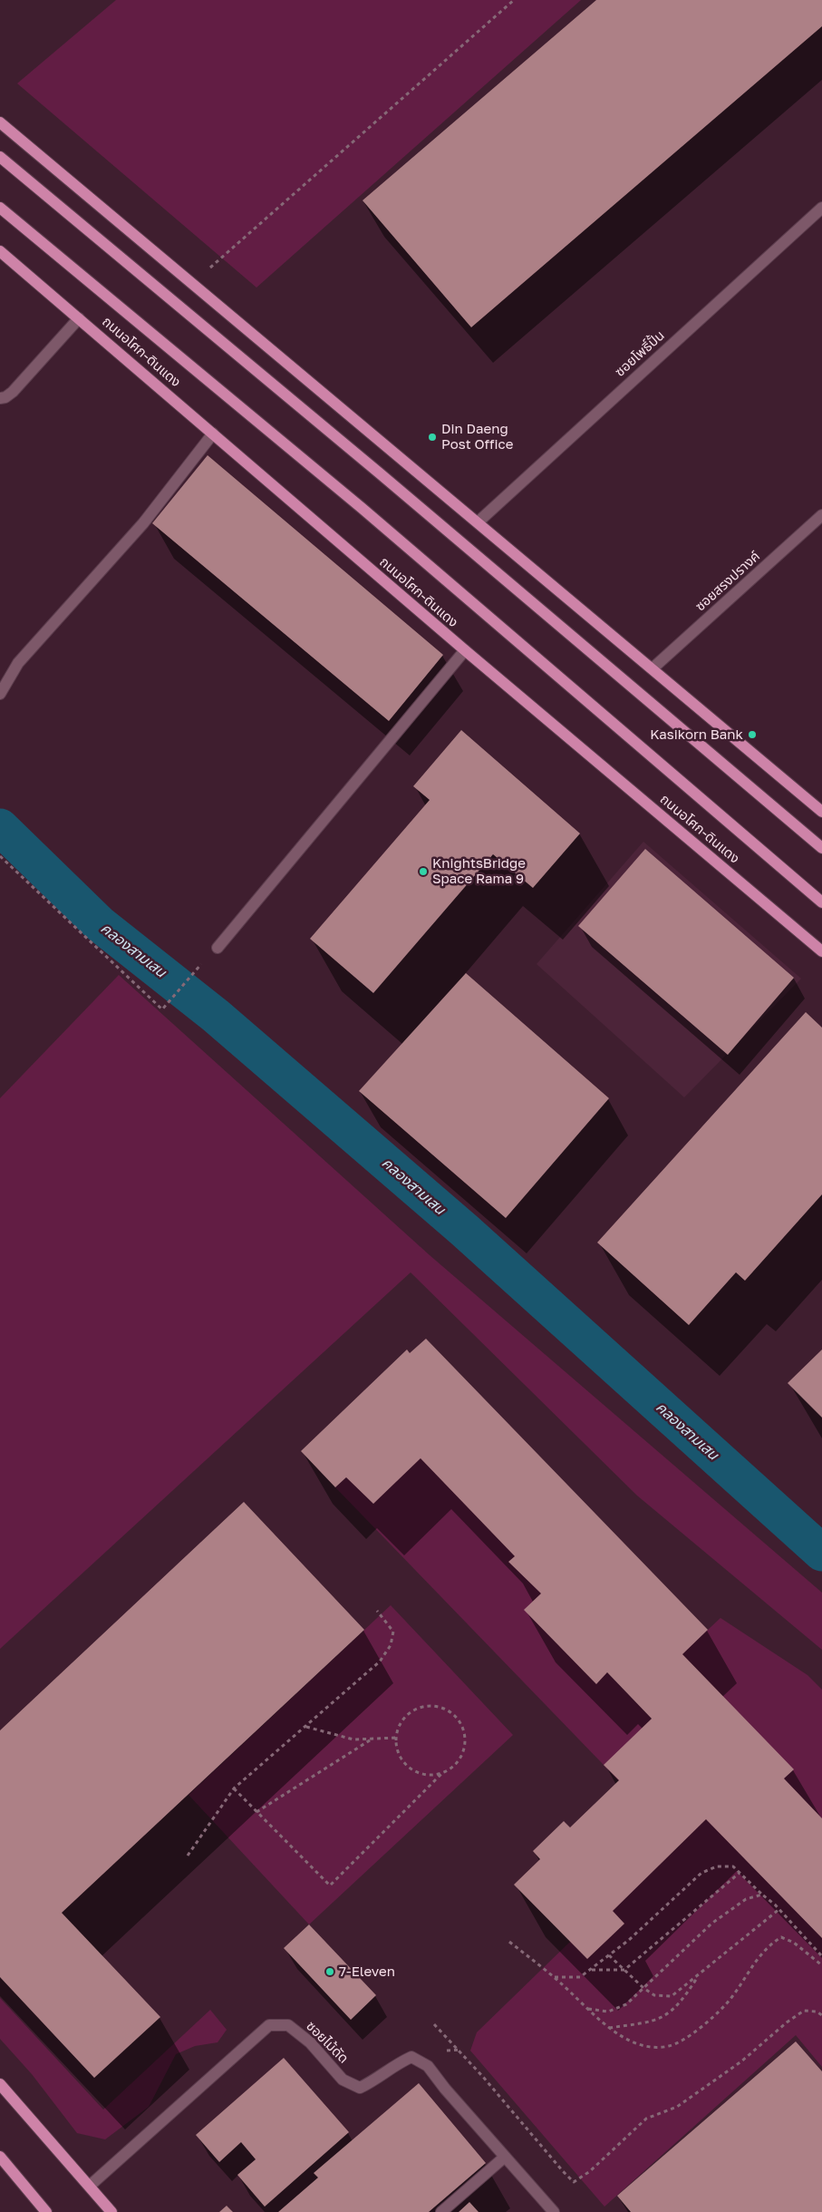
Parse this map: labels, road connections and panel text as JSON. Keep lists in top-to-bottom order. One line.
{"streets":{"main road":["ถนนอโศก-ดินแดง"],"street":["ซอยโพธิ์ปั้น","ซอยสรงปรางค์","ซอยไม้ดัด"]},"water":["คลองสามเสน"],"places":["Din Daeng Post Office","Kasikorn Bank","KnightsBridge Space Rama 9","7-Eleven"]}
